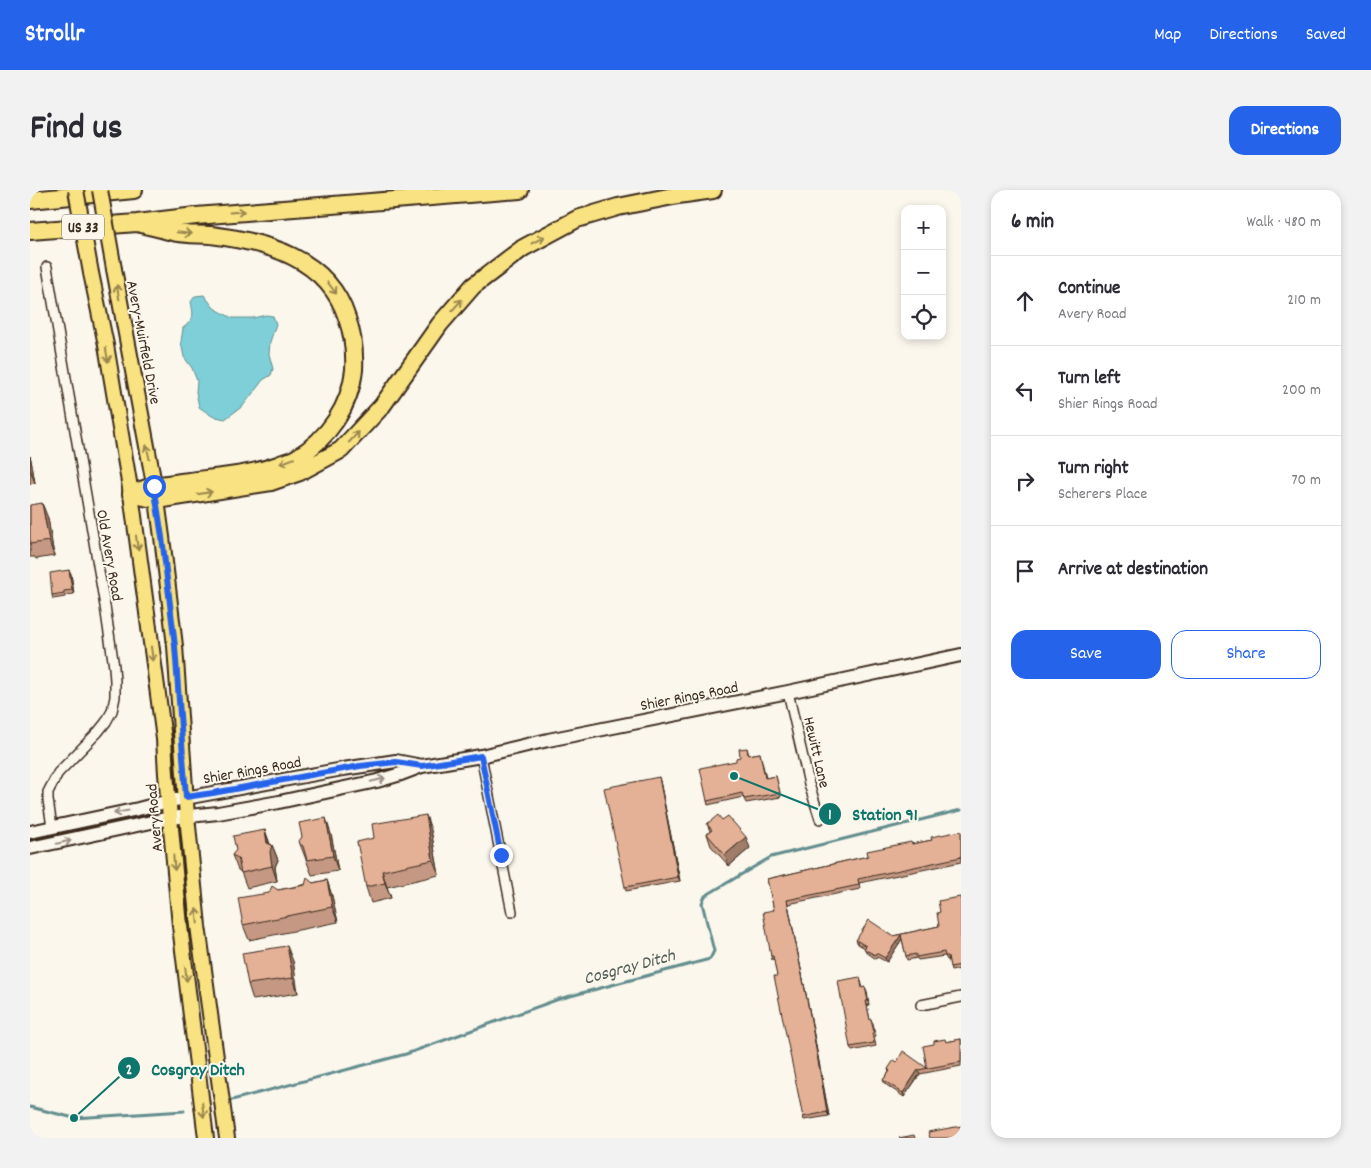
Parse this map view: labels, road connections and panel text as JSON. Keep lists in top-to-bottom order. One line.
{"streets":{"highway":["US 33"],"main road":["Avery-Muirfield Drive","Shier Rings Road","Avery Road"],"street":["Old Avery Road","Hewitt Lane"]},"crossings":[["Avery-Muirfield Drive","Avery Road"],["Old Avery Road","Shier Rings Road"],["Shier Rings Road","Hewitt Lane"],["Shier Rings Road","Avery Road"]],"water":["Cosgray Ditch"],"places":["Station 91","Cosgray Ditch"],"page":{"header":"Strollr","nav":["Map","Directions","Saved"],"title":"Find us","buttons":["Directions",["Save","Share"]],"heading":["6 min","Walk · 480 m"],"map_buttons":["+","−"],"list":[["Continue","Avery Road","210 m"],["Turn left","Shier Rings Road","200 m"],["Turn right","Scherers Place","70 m"],"Arrive at destination"]}}
